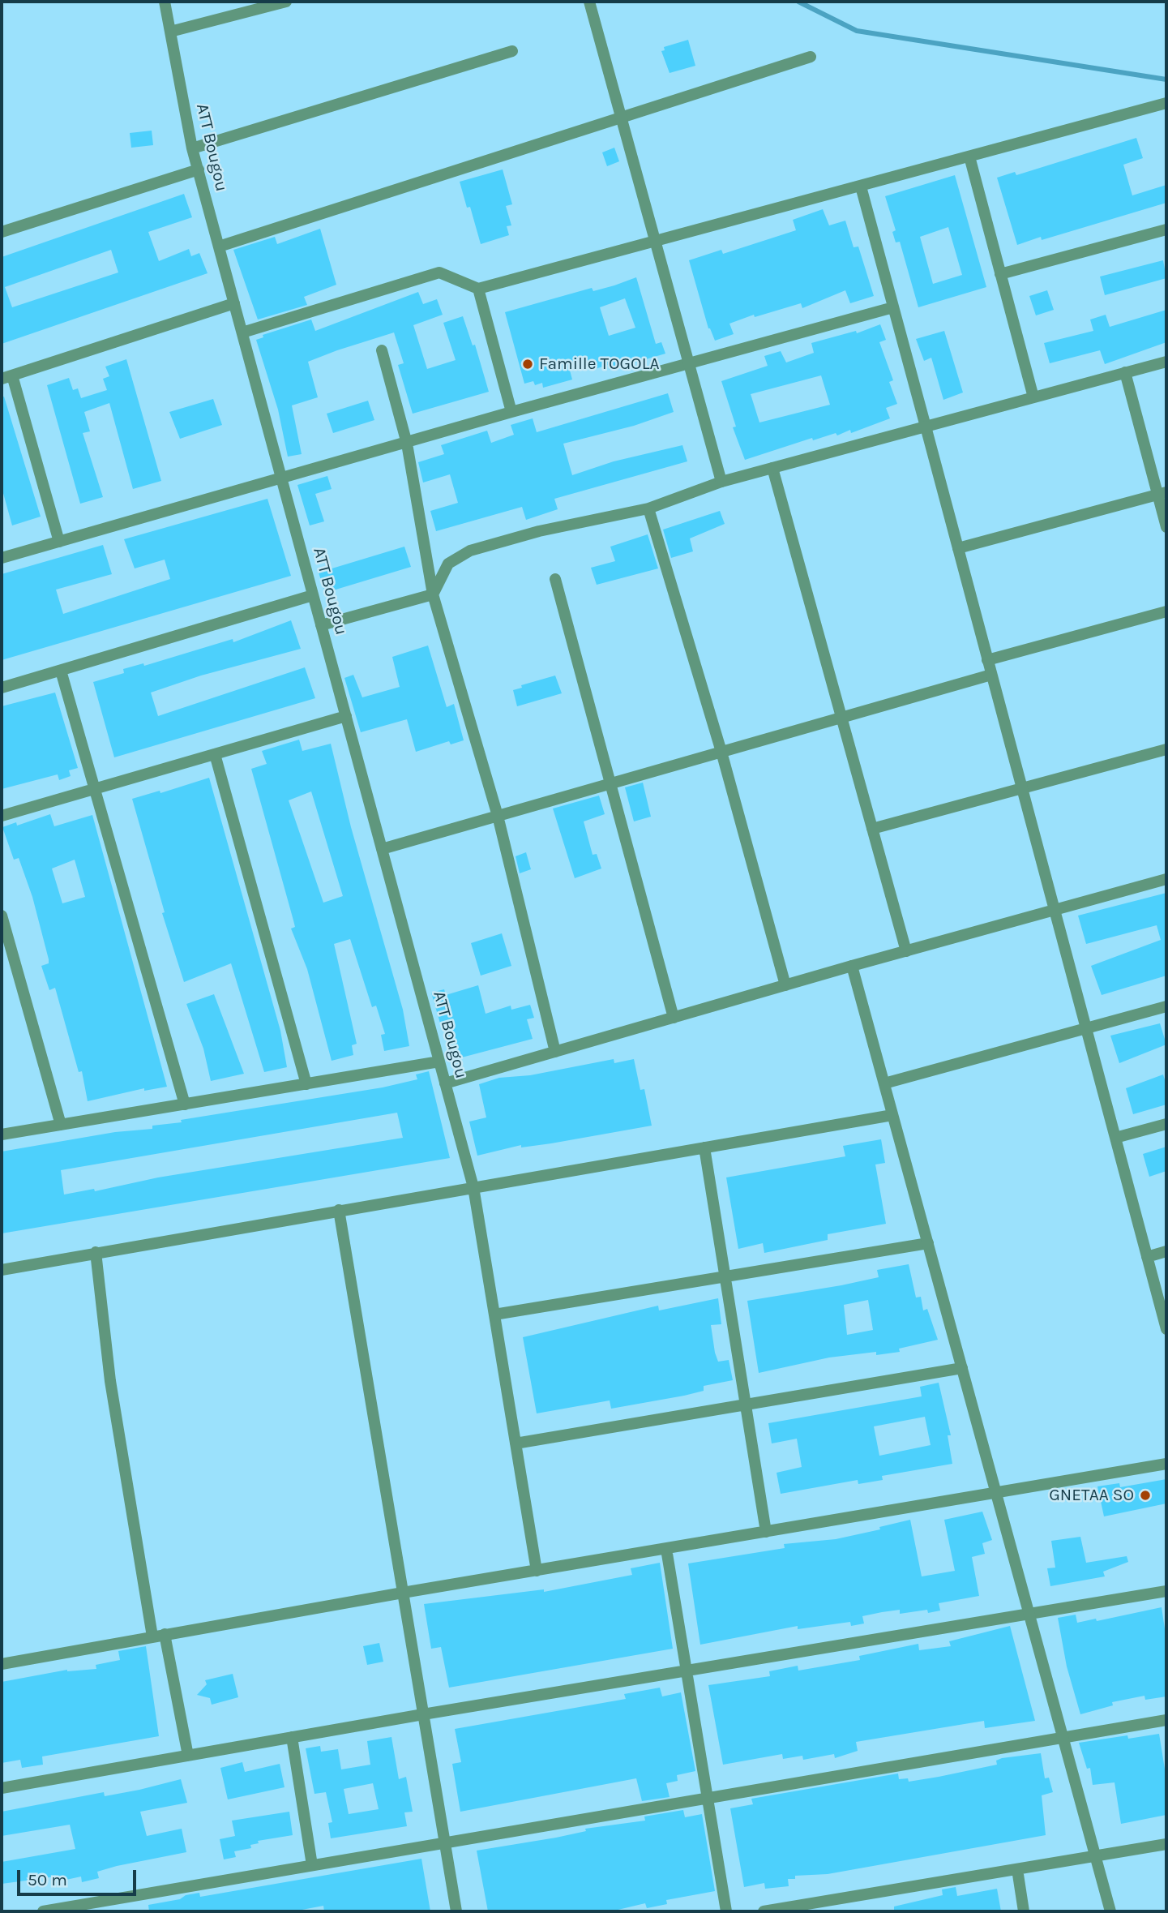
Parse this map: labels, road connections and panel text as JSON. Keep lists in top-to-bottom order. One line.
{"streets":{"street":["ATT Bougou"]},"places":["Famille TOGOLA","GNETAA SO"],"scale_bar":"50 m"}
